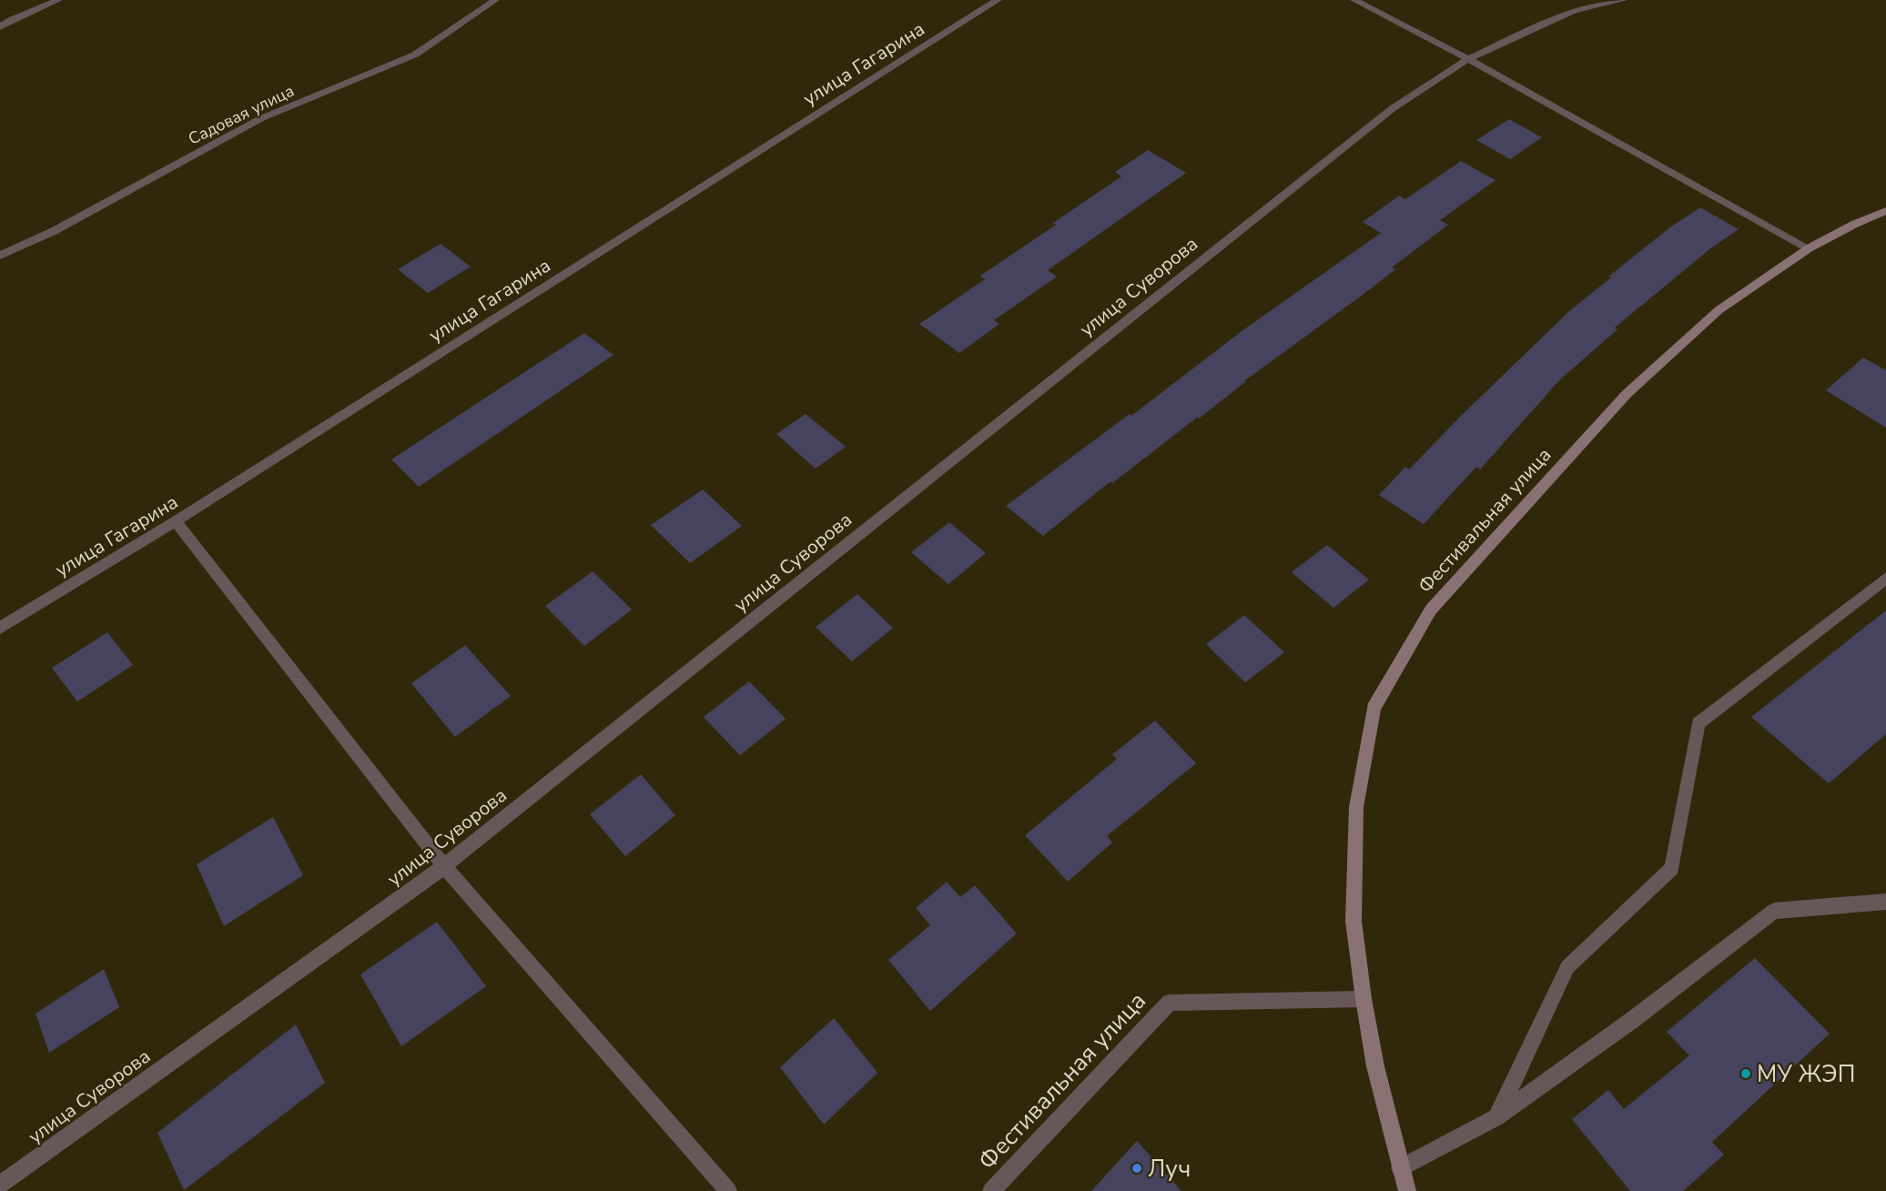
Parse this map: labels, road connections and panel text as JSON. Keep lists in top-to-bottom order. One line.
{"streets":{"main road":["Фестивальная улица"],"street":["улица Гагарина","Садовая улица","улица Суворова"]},"places":["МУ ЖЭП","Луч"]}
